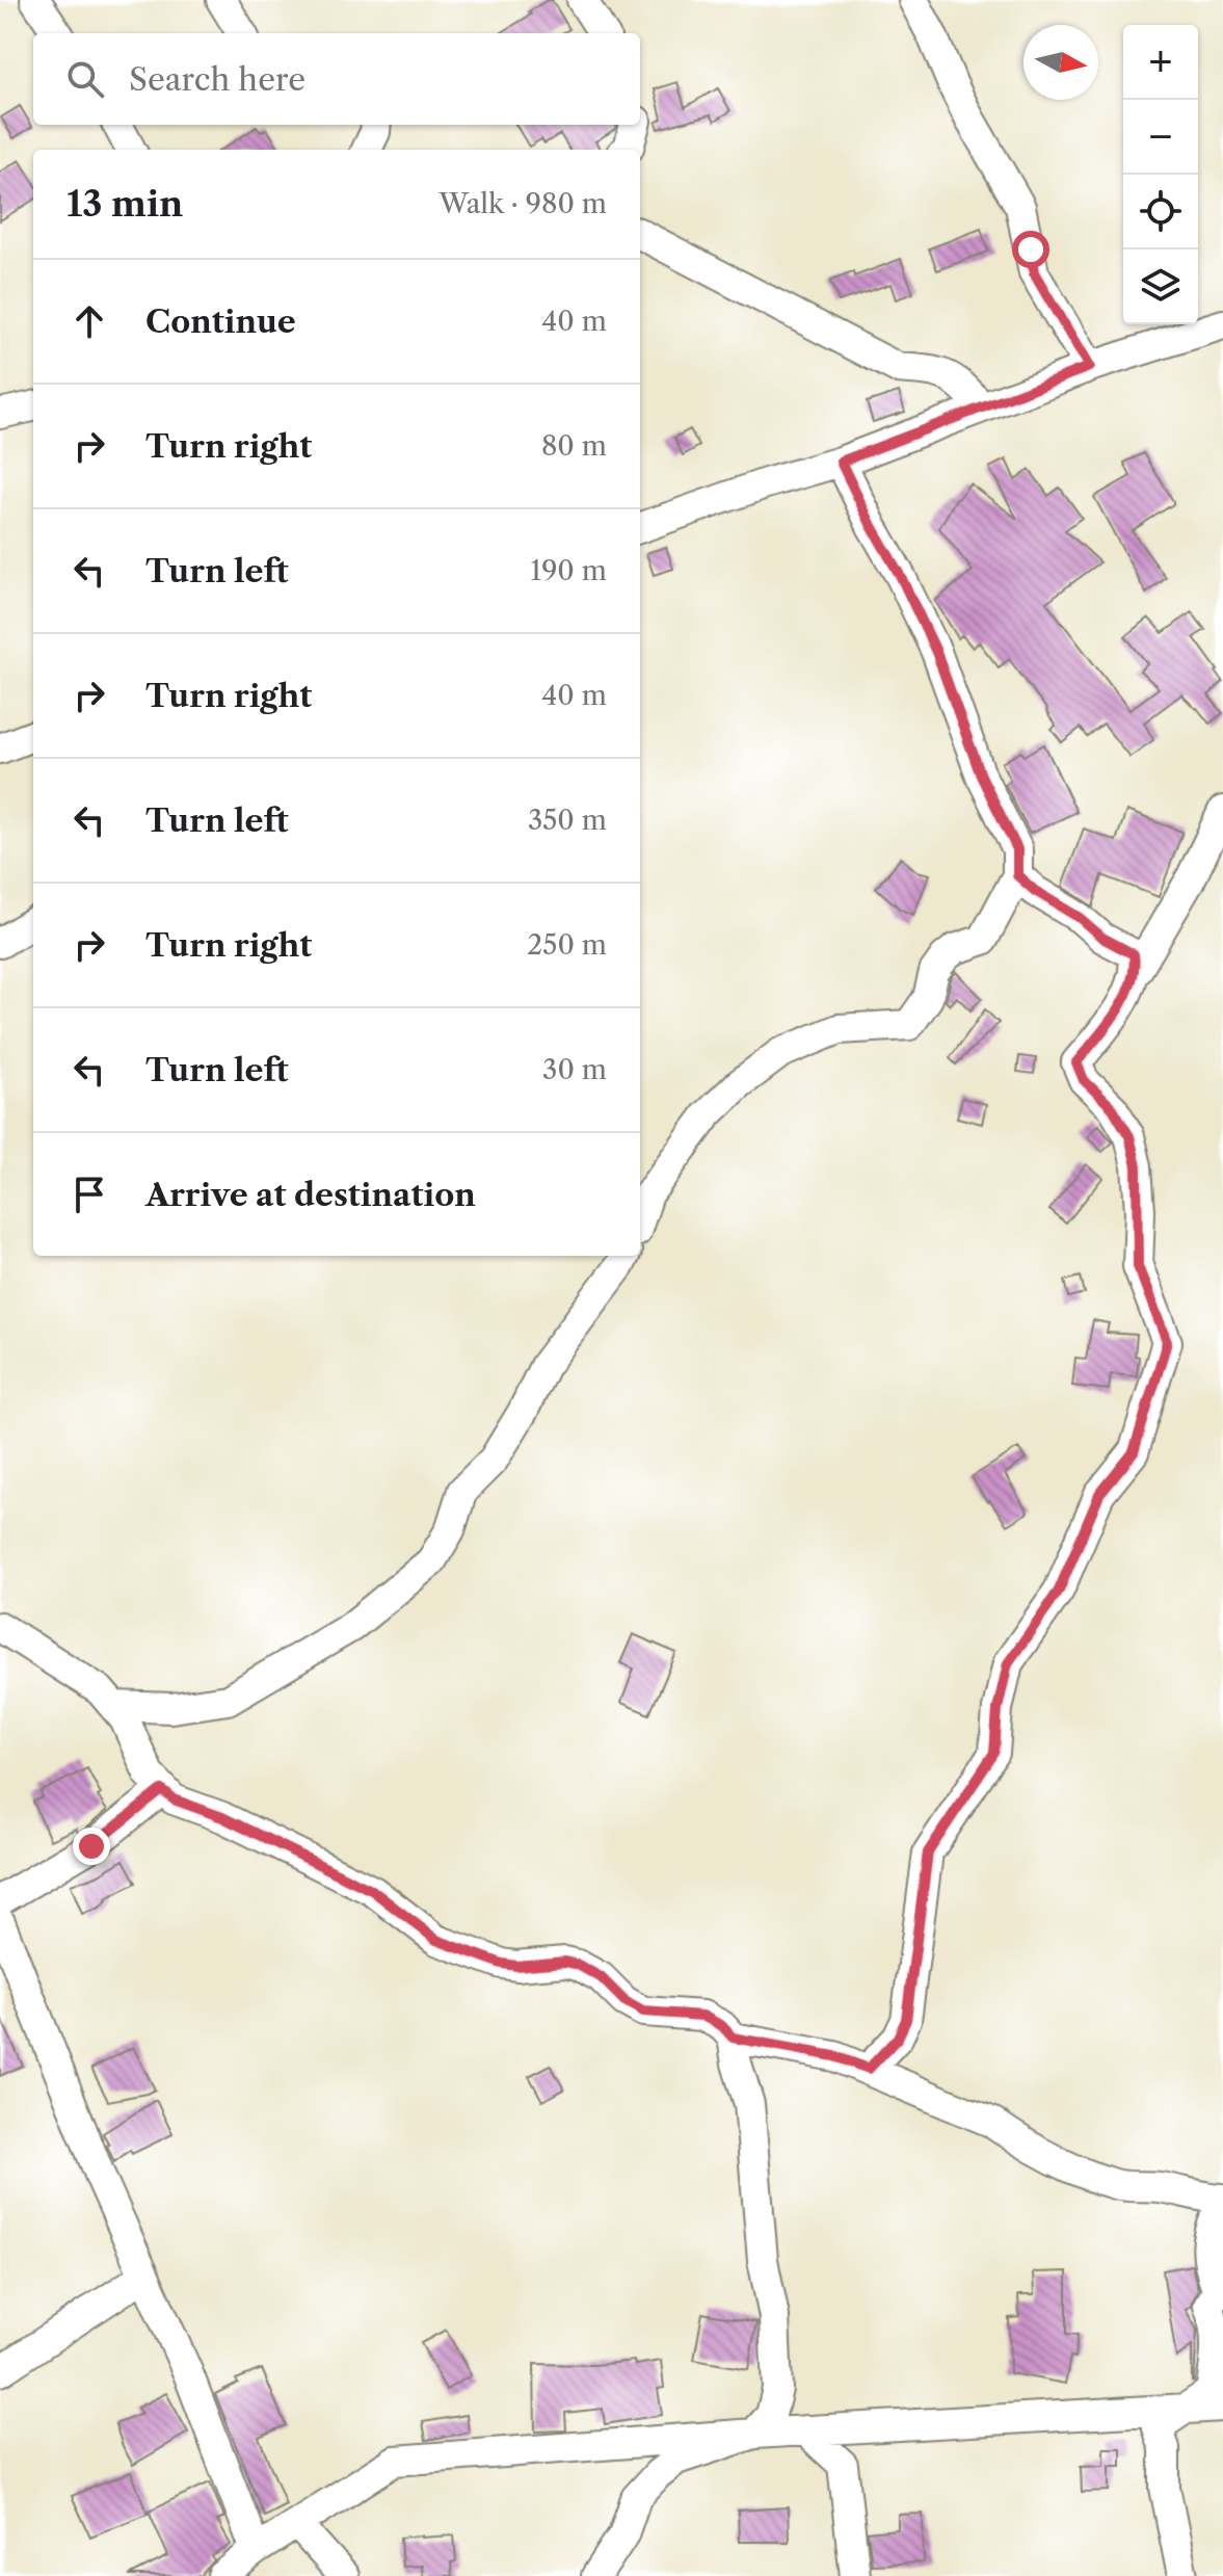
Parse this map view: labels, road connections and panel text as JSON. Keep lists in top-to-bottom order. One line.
{"north":"right","page":{"map_buttons":["+","−"],"search":"Search here","heading":["13 min","Walk · 980 m"],"list":[["Continue","40 m"],["Turn right","80 m"],["Turn left","190 m"],["Turn right","40 m"],["Turn left","350 m"],["Turn right","250 m"],["Turn left","30 m"],"Arrive at destination"]}}
